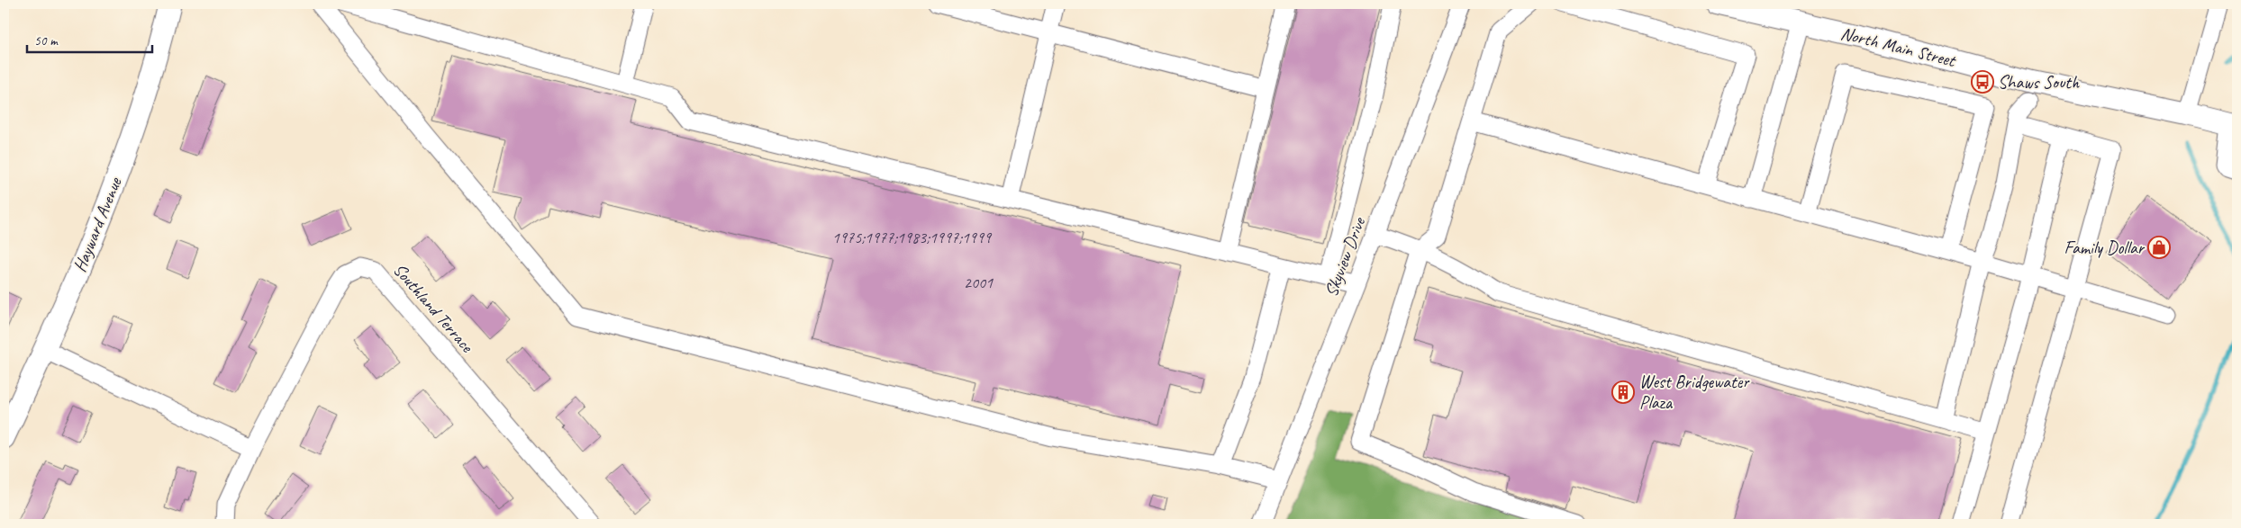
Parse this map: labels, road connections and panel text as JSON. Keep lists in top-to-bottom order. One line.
{"streets":{"main road":["North Main Street","Hayward Avenue"],"street":["Skyview Drive","Southland Terrace"]},"places":{"bus stop":["Shaws South"],"shop":["Family Dollar"],"building":["West Bridgewater Plaza"]},"house_numbers":["1975;1977;1983;1997;1999","2001"],"scale_bar":"50 m"}
